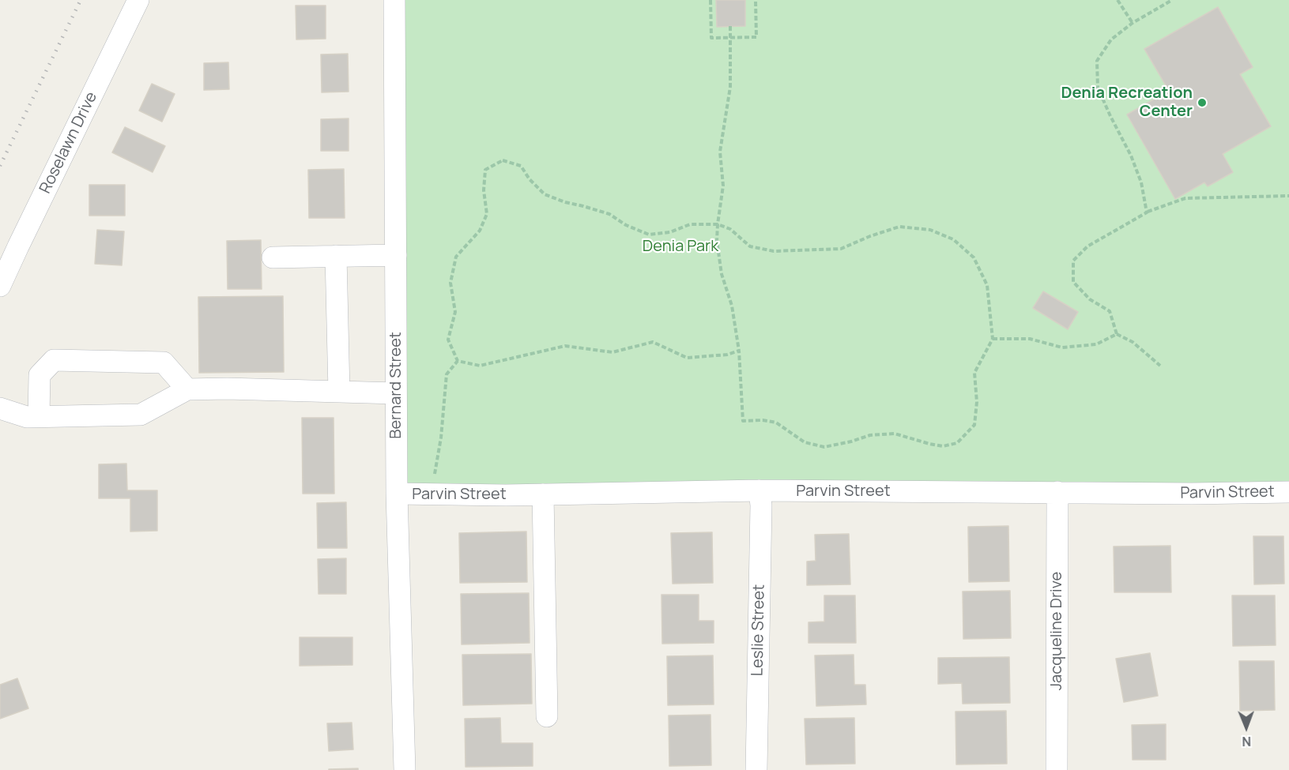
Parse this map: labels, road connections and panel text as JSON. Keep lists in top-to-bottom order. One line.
{"streets":{"street":["Roselawn Drive","Bernard Street","Parvin Street","Leslie Street","Jacqueline Drive"]},"crossings":[["Bernard Street","Parvin Street"],["Parvin Street","Leslie Street"],["Parvin Street","Jacqueline Drive"]],"parks":["Denia Park"],"places":["Denia Recreation Center"],"north":"bottom"}
